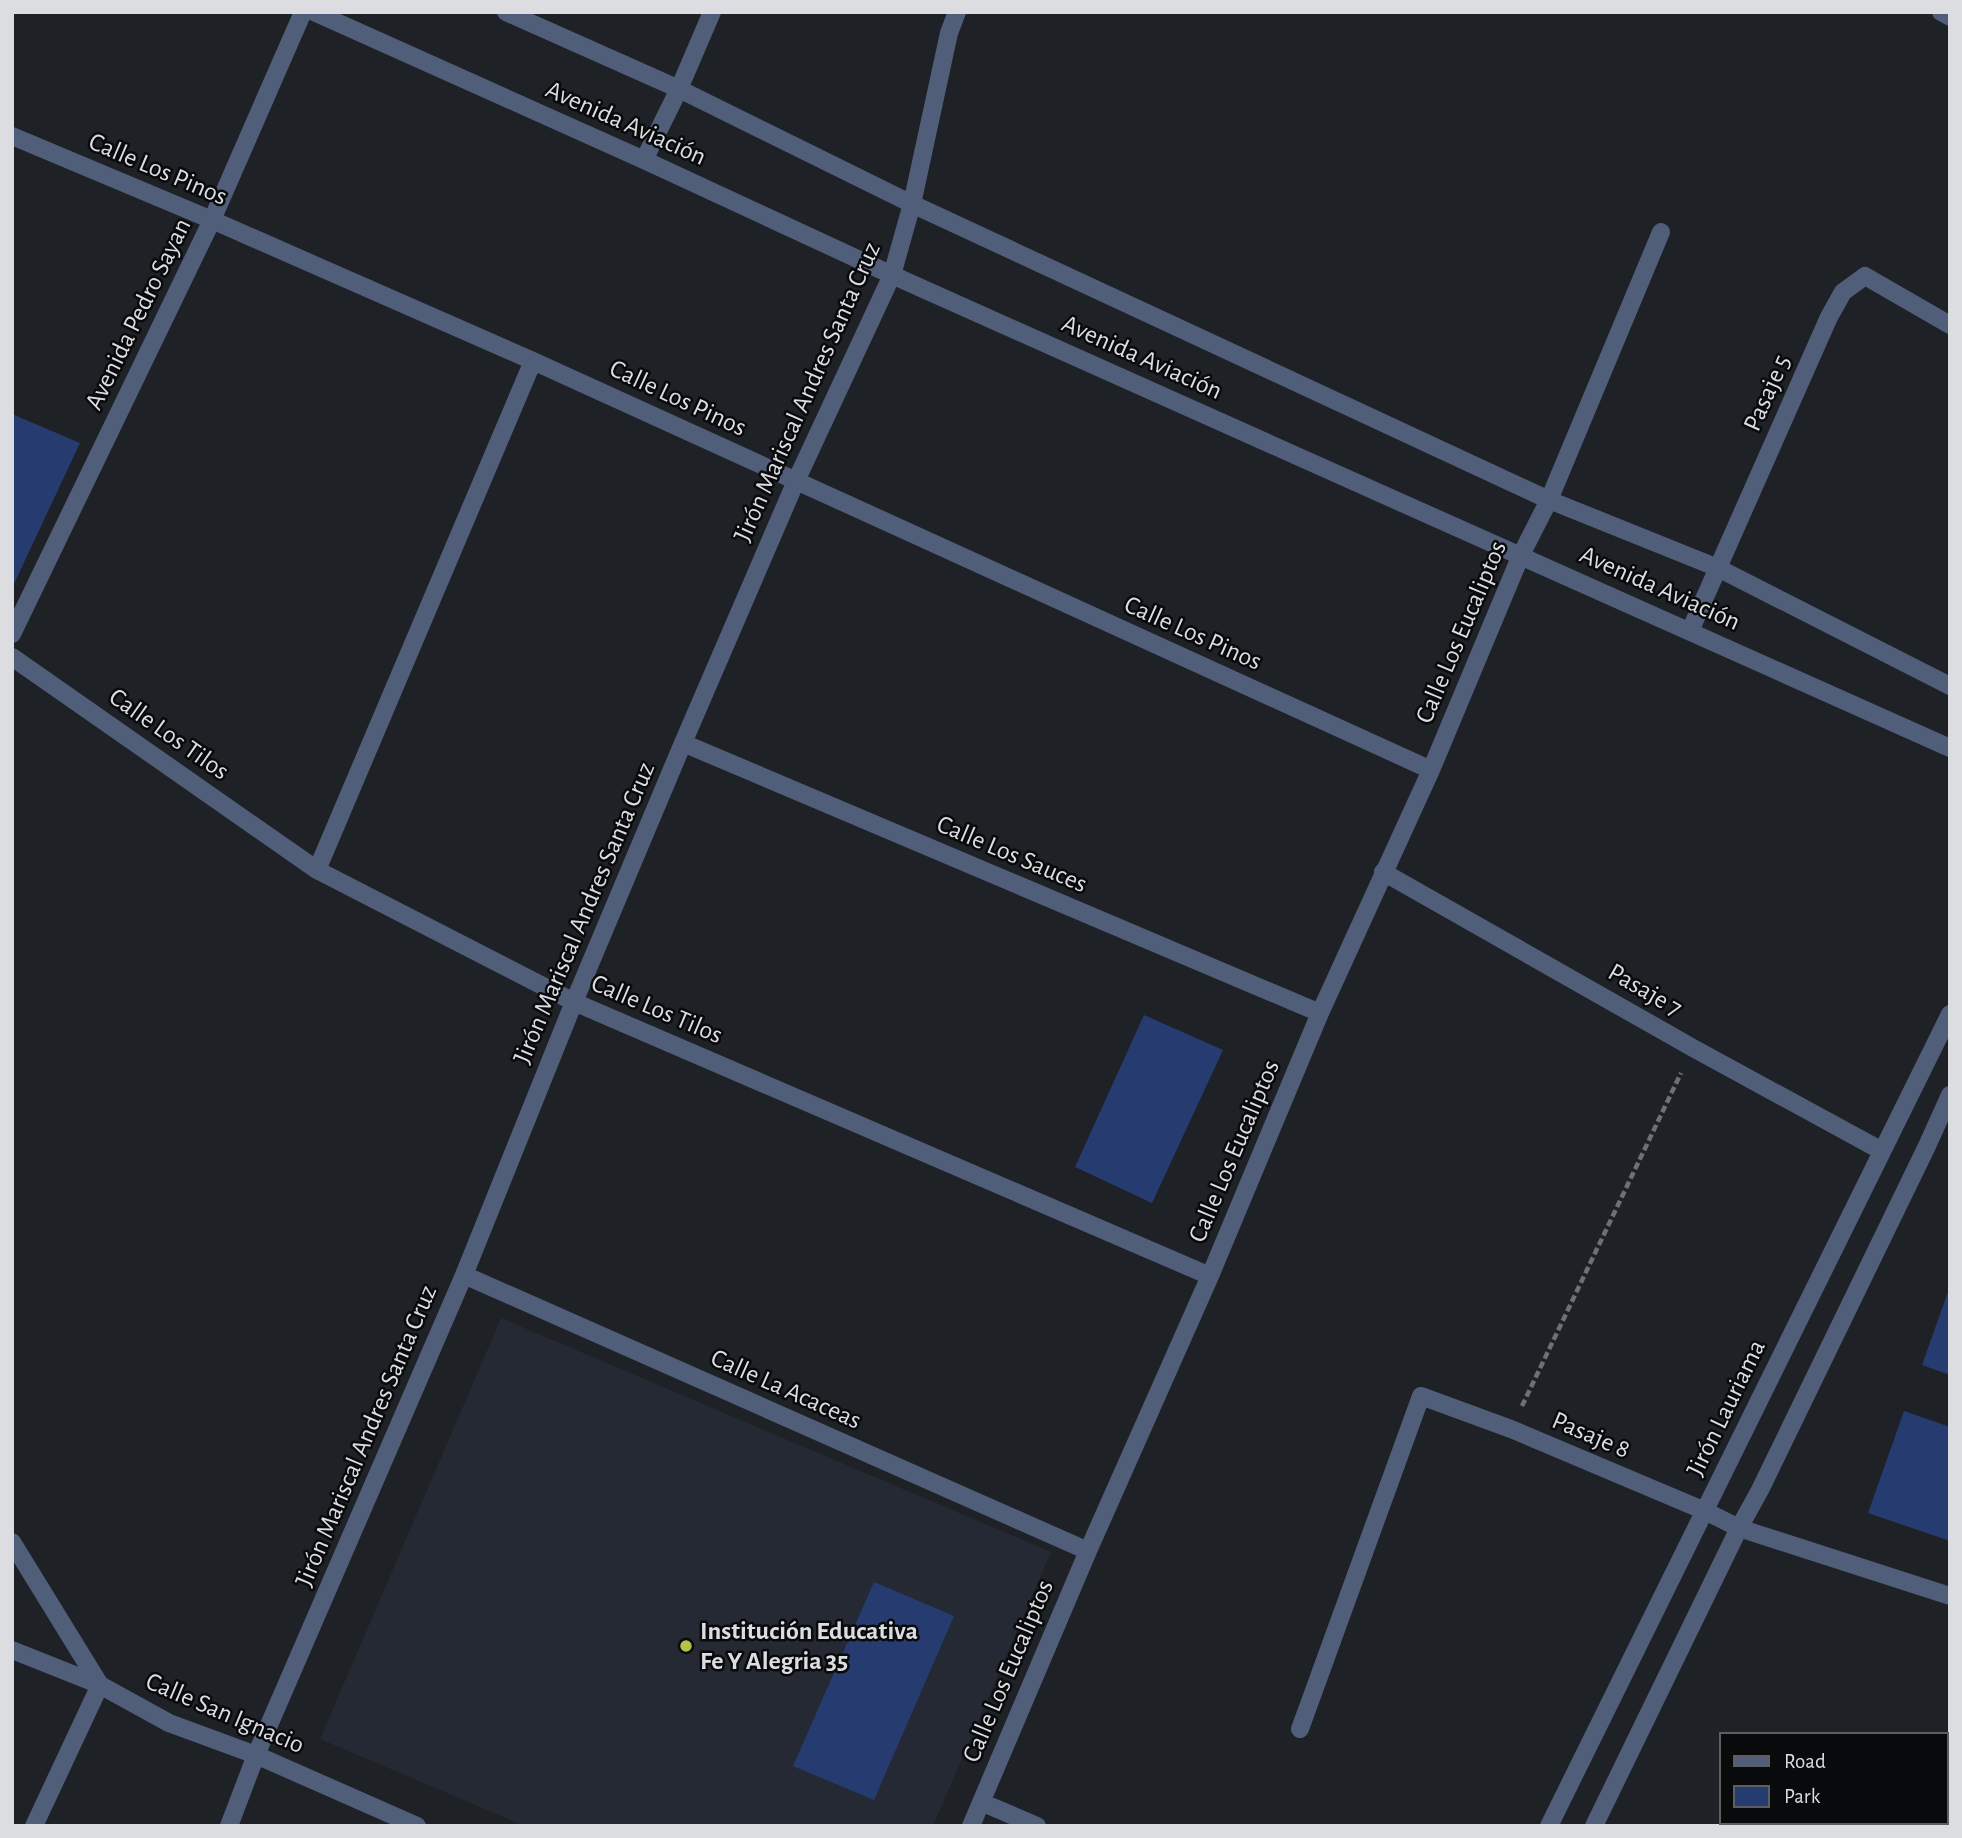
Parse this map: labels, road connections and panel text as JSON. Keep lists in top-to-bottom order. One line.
{"streets":{"street":["Avenida Aviación","Calle Los Pinos","Avenida Pedro Sayan","Jirón Mariscal Andres Santa Cruz","Pasaje 5","Calle Los Eucaliptos","Calle Los Tilos","Calle Los Sauces","Pasaje 7","Calle La Acaceas","Jirón Lauriama","Pasaje 8","Calle San Ignacio"]},"crossings":[["Avenida Aviación","Jirón Mariscal Andres Santa Cruz"],["Avenida Aviación","Pasaje 5"],["Avenida Aviación","Calle Los Eucaliptos"],["Calle Los Pinos","Avenida Pedro Sayan"],["Calle Los Pinos","Jirón Mariscal Andres Santa Cruz"],["Calle Los Pinos","Calle Los Eucaliptos"],["Jirón Mariscal Andres Santa Cruz","Calle Los Tilos"],["Jirón Mariscal Andres Santa Cruz","Calle Los Sauces"],["Jirón Mariscal Andres Santa Cruz","Calle La Acaceas"],["Jirón Mariscal Andres Santa Cruz","Calle San Ignacio"],["Calle Los Eucaliptos","Calle Los Tilos"],["Calle Los Eucaliptos","Calle Los Sauces"],["Calle Los Eucaliptos","Pasaje 7"],["Calle Los Eucaliptos","Calle La Acaceas"],["Pasaje 7","Jirón Lauriama"],["Jirón Lauriama","Pasaje 8"]],"places":["Institución Educativa Fe Y Alegria 35"],"legend":["Road","Park"]}
